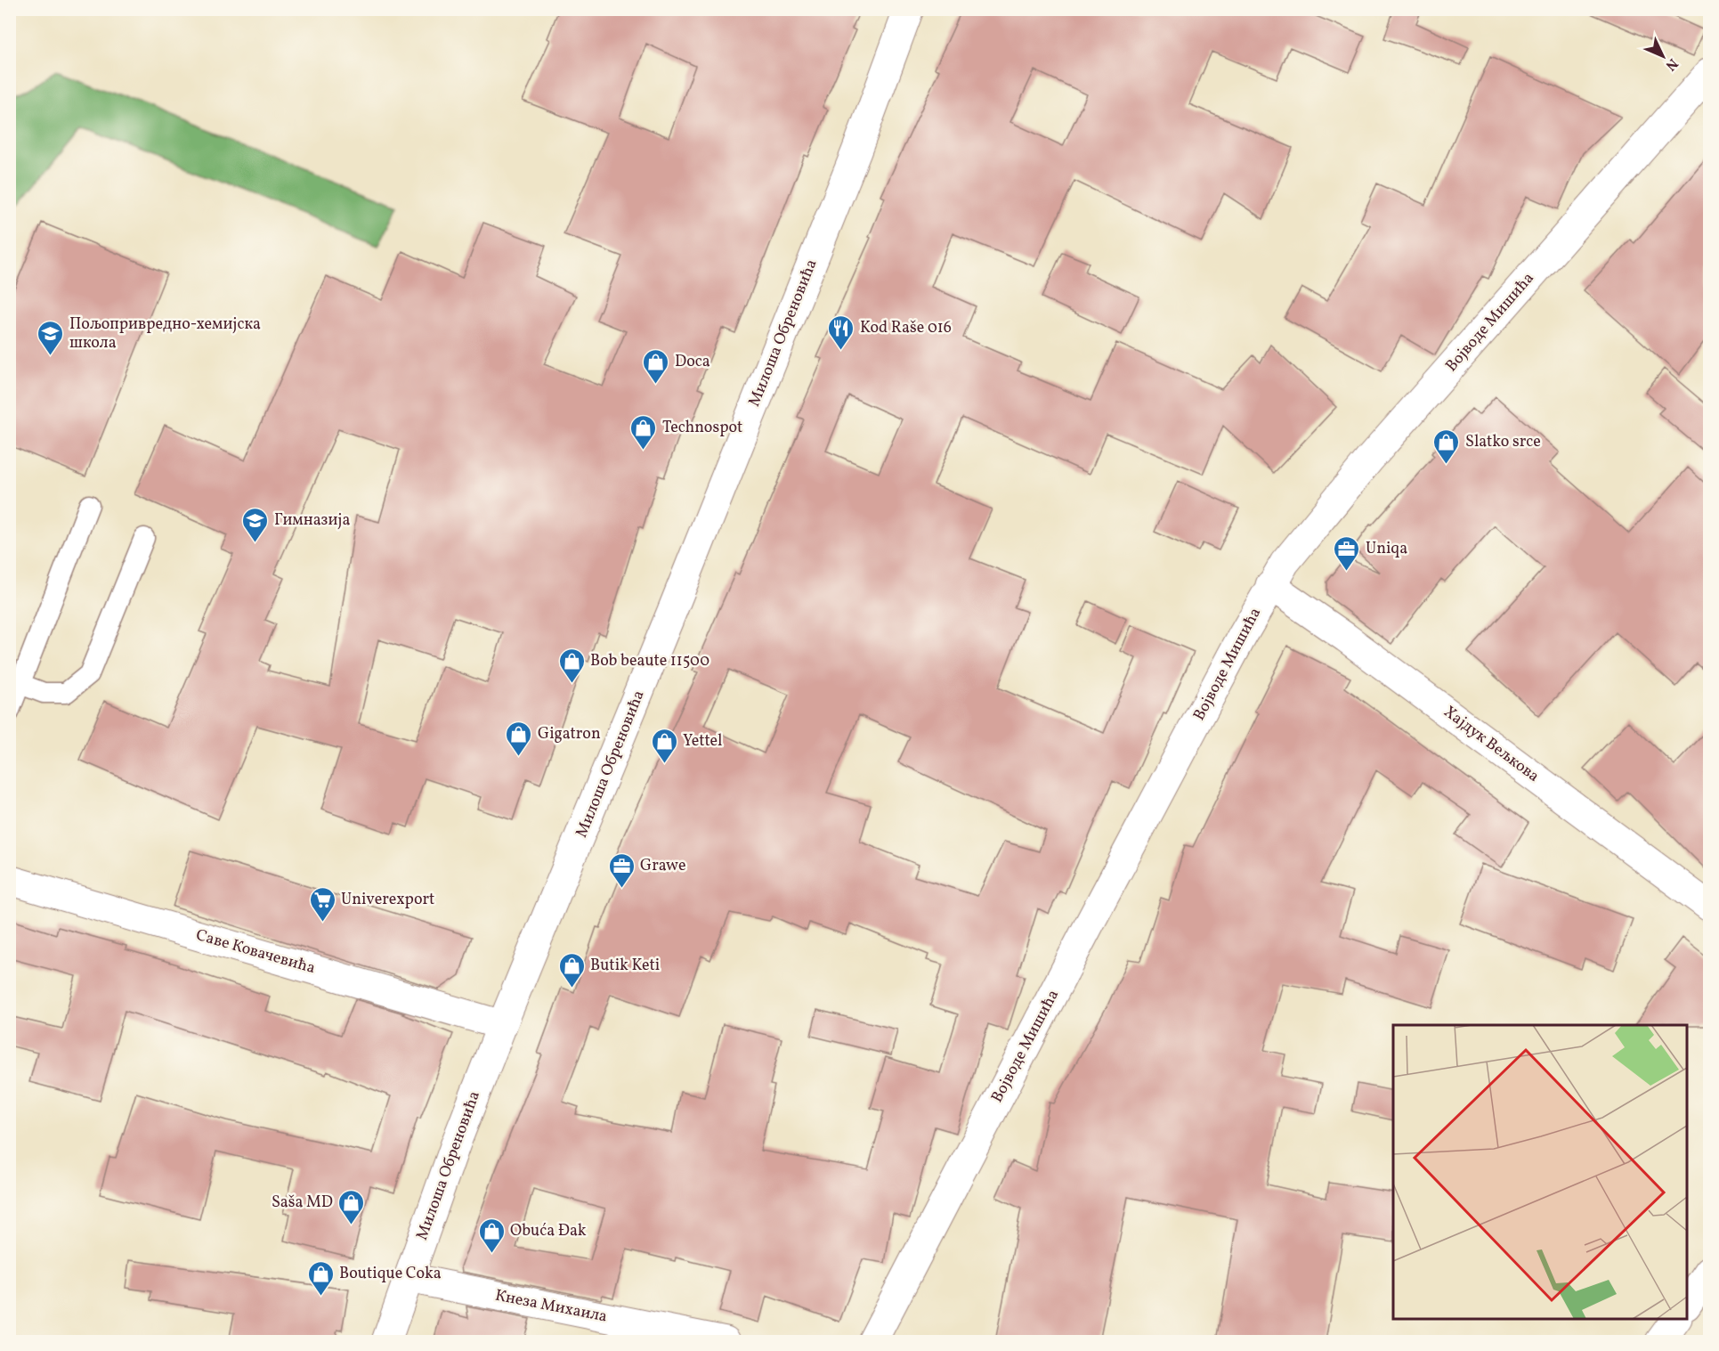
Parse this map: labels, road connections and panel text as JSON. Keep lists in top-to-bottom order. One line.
{"streets":{"street":["Војводе Мишића","Милоша Обреновића","Хајдук Вељкова","Саве Ковачевића","Кнеза Михаила"]},"crossings":[["Војводе Мишића","Хајдук Вељкова"],["Милоша Обреновића","Саве Ковачевића"],["Милоша Обреновића","Кнеза Михаила"]],"places":{"restaurant":["Kod Raše 016"],"school or university":["Пољопривредно-хемијска школа","Гимназија"],"shop":["Doca","Technospot","Slatko srce","Bob beaute 11500","Gigatron","Yettel","Butik Keti","Saša MD","Obuća Đak","Boutique Coka"],"office":["Uniqa","Grawe"],"supermarket":["Univerexport"]},"north":"bottom right"}
